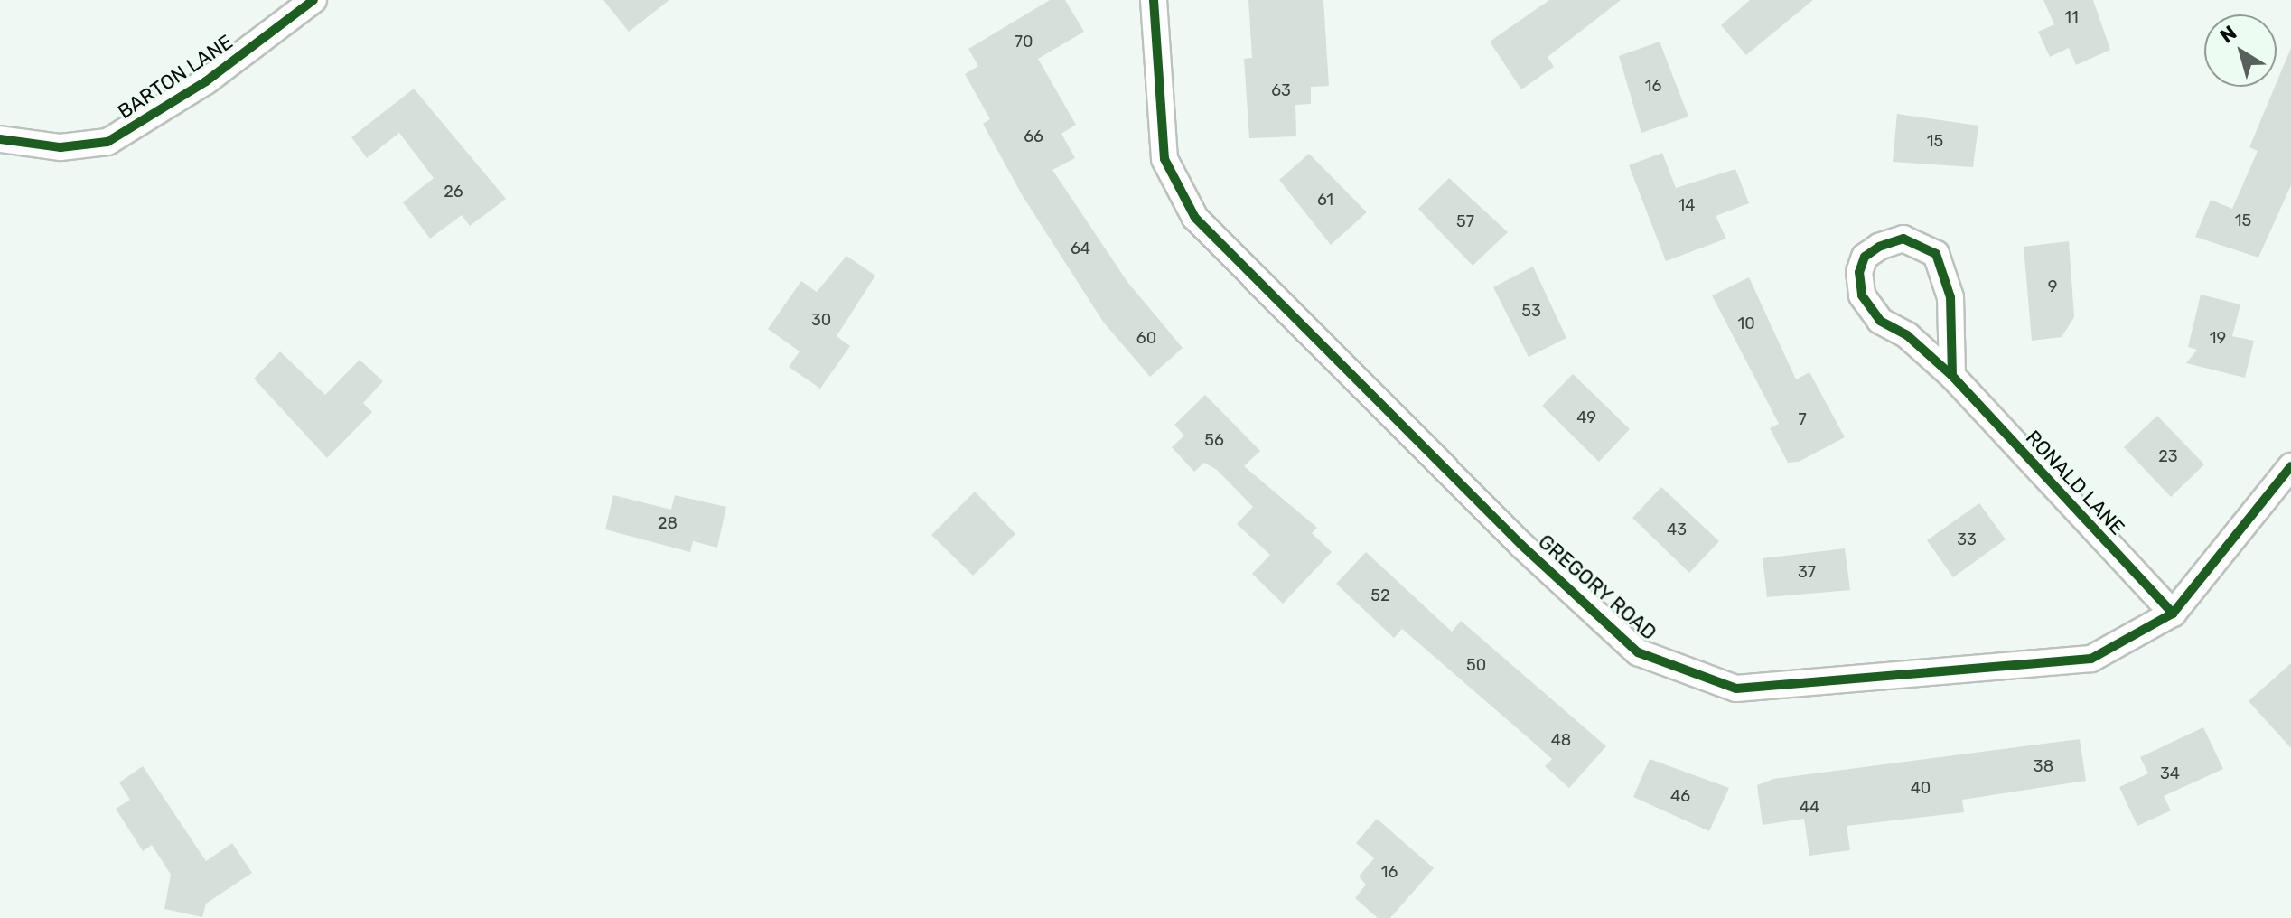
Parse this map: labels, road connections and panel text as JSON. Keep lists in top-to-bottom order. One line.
{"streets":{"street":["BARTON LANE","RONALD LANE","GREGORY ROAD"]},"crossings":[["RONALD LANE","GREGORY ROAD"]],"house_numbers":["11","70","16","63","66","15","26","61","14","15","57","64","9","53","30","10","60","19","49","7","56","23","28","43","33","37","52","50","48","38","34","40","46","44","16"],"north":"top left"}
